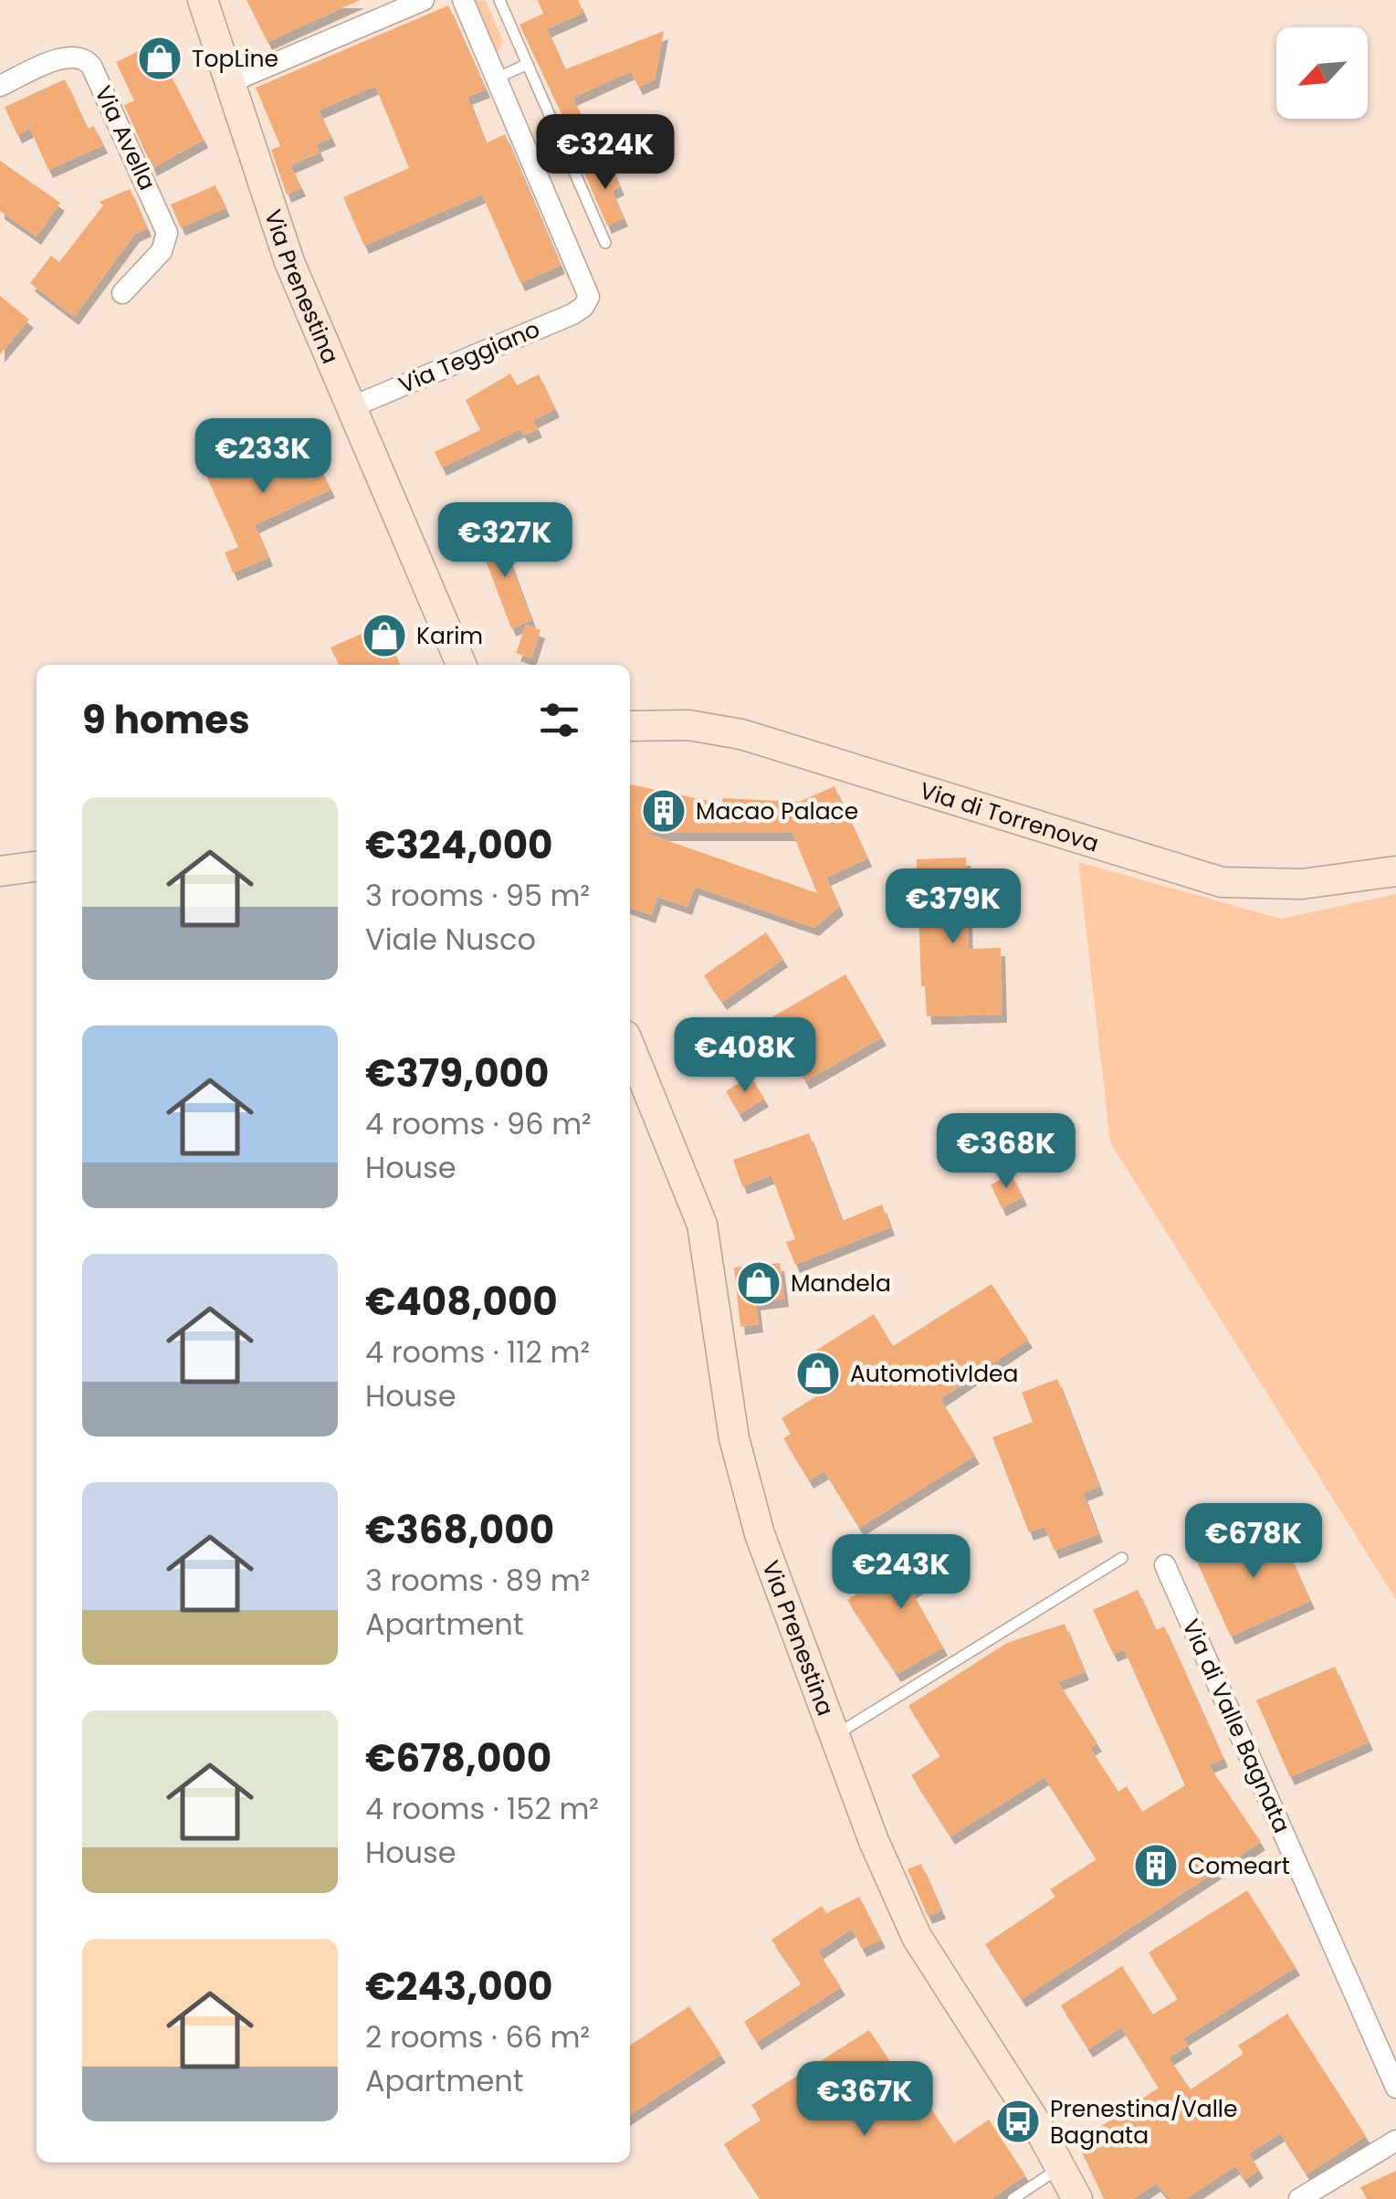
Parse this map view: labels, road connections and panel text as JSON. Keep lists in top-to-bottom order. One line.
{"streets":{"main road":["Via Prenestina","Via di Torrenova"],"street":["Via Avella","Via Teggiano","Via di Valle Bagnata"]},"crossings":[["Via Prenestina","Via Teggiano"]],"places":{"shop":["TopLine","Karim","Mandela","AutomotivIdea"],"building":["Macao Palace","Comeart"],"bus stop":["Prenestina/Valle Bagnata"]},"north":"bottom left","page":{"price":["€324K","€233K","€327K","€379K","€408K","€368K","€678K","€243K","€367K"],"heading":"9 homes","list":[{"name":"€324,000","note":"3 rooms · 95 m² · Viale Nusco"},{"name":"€379,000","note":"4 rooms · 96 m² · House"},{"name":"€408,000","note":"4 rooms · 112 m² · House"},{"name":"€368,000","note":"3 rooms · 89 m² · Apartment"},{"name":"€678,000","note":"4 rooms · 152 m² · House"},{"name":"€243,000","note":"2 rooms · 66 m² · Apartment"}]}}
